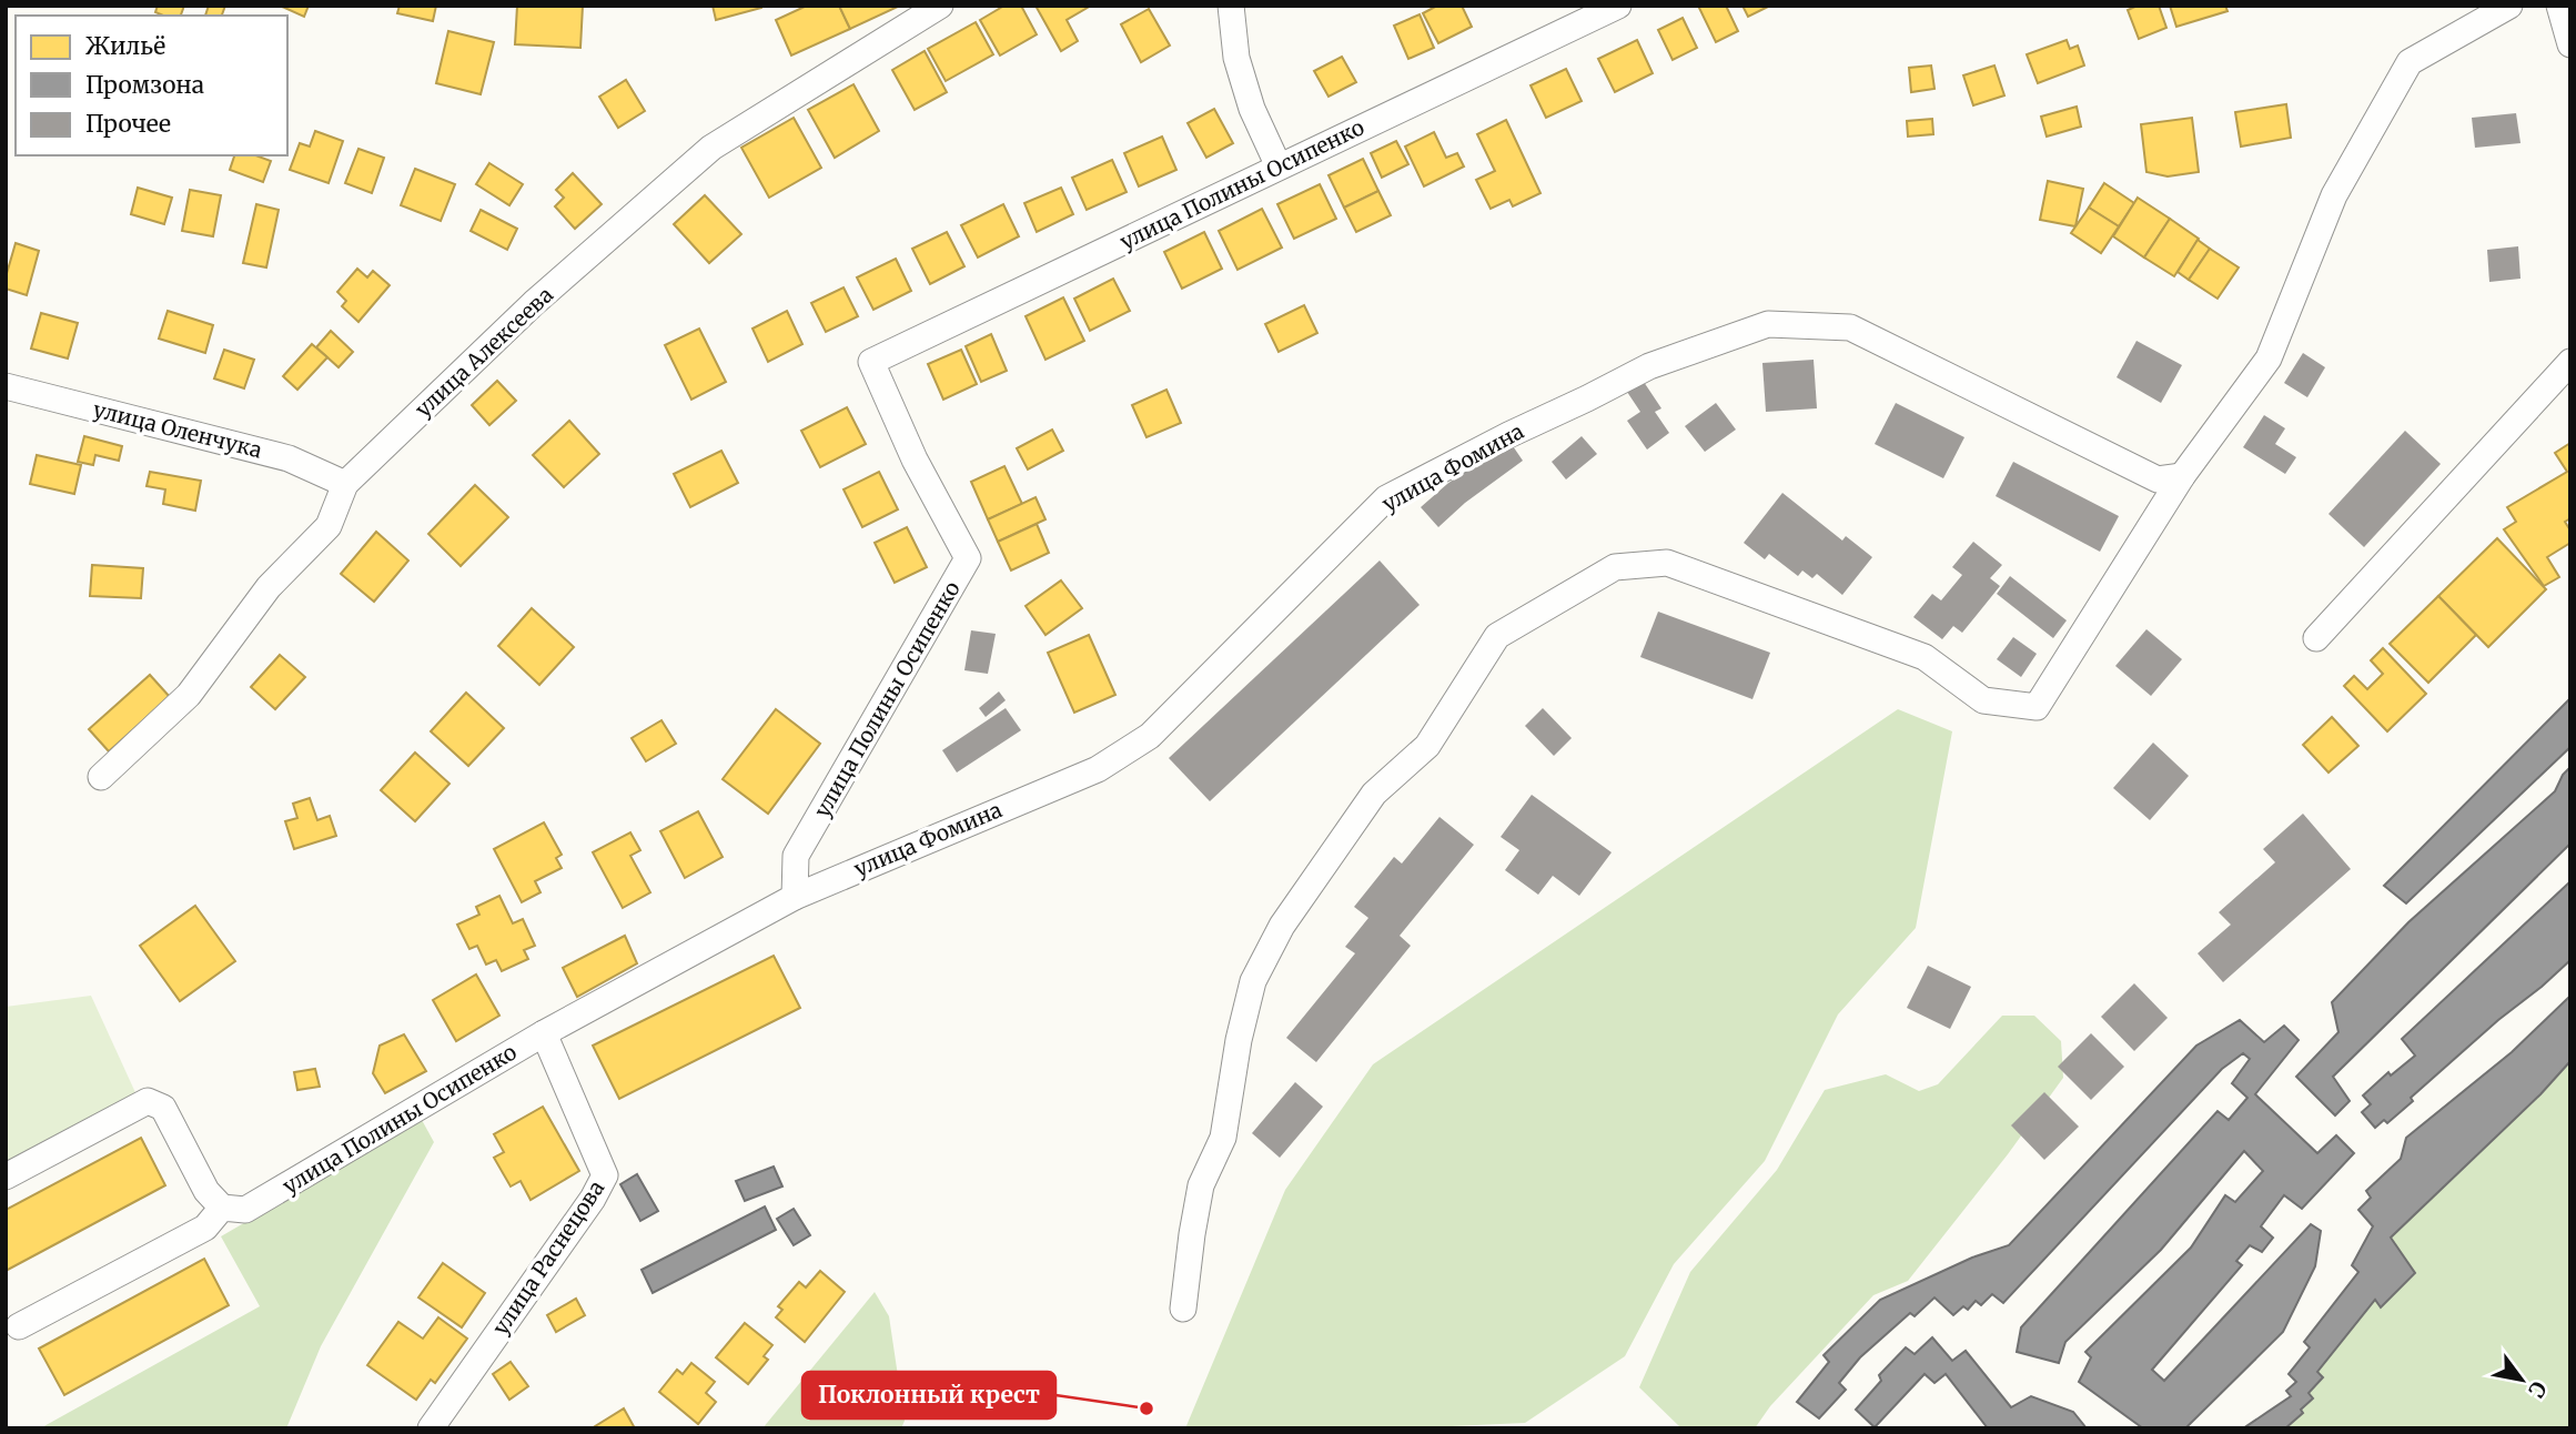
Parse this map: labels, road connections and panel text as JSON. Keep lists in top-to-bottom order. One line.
{"streets":{"street":["улица Полины Осипенко","улица Алексеева","улица Оленчука","улица Фомина","улица Раснецова"]},"crossings":[["улица Полины Осипенко","улица Фомина"],["улица Полины Осипенко","улица Раснецова"],["улица Алексеева","улица Оленчука"]],"places":["Поклонный крест"],"legend":["Жильё","Промзона","Прочее"],"north":"bottom right"}
